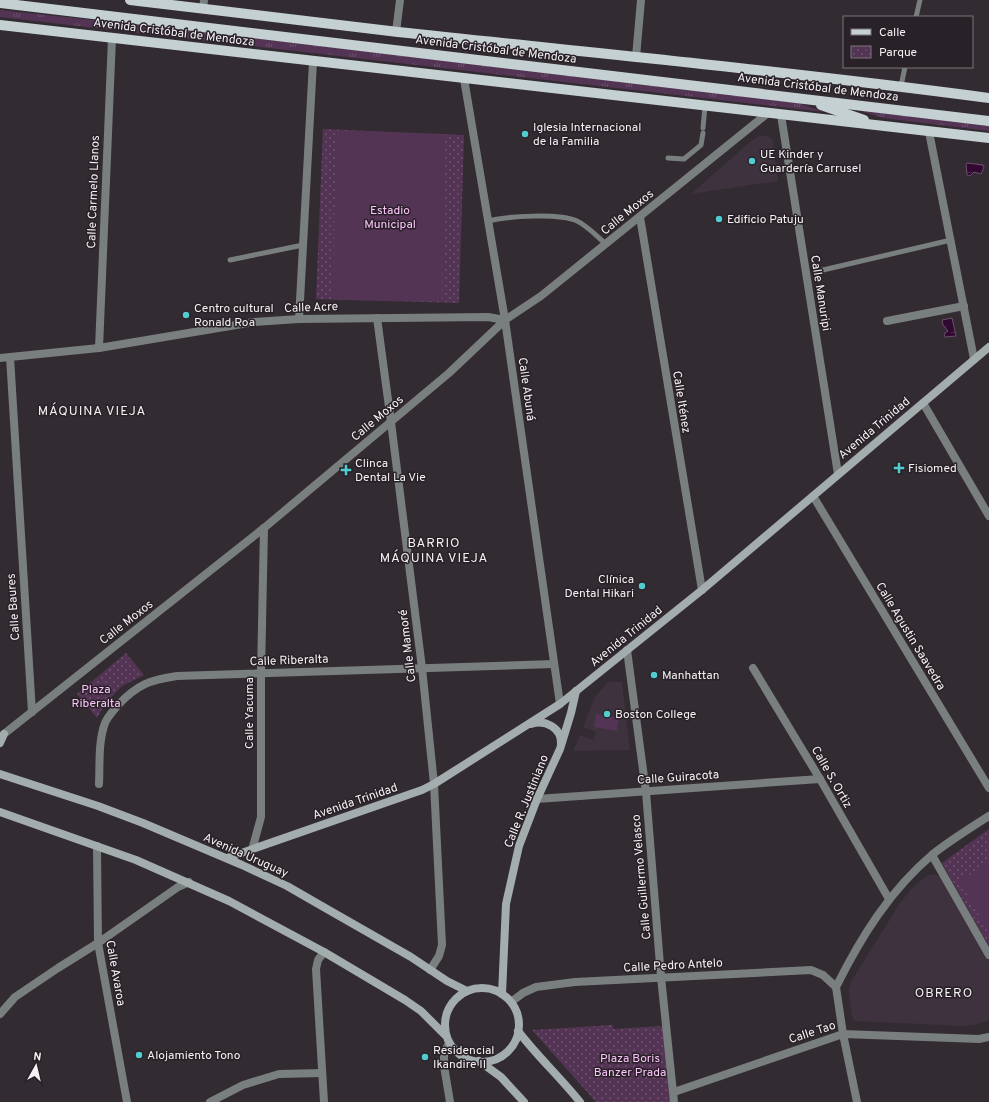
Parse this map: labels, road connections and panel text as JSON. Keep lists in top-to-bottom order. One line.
{"streets":{"main road":["Avenida Cristóbal de Mendoza","Avenida Trinidad","Calle R. Justiniano","Avenida Uruguay"],"street":["Calle Carmelo Llanos","Calle Moxos","Calle Manuripi","Calle Acre","Calle Abuná","Calle Iténez","Calle Baures","Calle Agustin Saavedra","Calle Mamoré","Calle Riberalta","Calle Yacuma","Calle Guiracota","Calle S. Ortiz","Calle Guillermo Velasco","Calle Pedro Antelo","Calle Avaroa","Calle Tao"]},"crossings":[["Avenida Cristóbal de Mendoza","Calle Carmelo Llanos"],["Avenida Cristóbal de Mendoza","Calle Moxos"],["Avenida Cristóbal de Mendoza","Calle Manuripi"],["Avenida Cristóbal de Mendoza","Calle Abuná"],["Calle Carmelo Llanos","Calle Acre"],["Calle Moxos","Calle Acre"],["Calle Moxos","Calle Abuná"],["Calle Moxos","Calle Iténez"],["Calle Moxos","Calle Baures"],["Calle Moxos","Calle Mamoré"],["Calle Moxos","Calle Yacuma"],["Calle Manuripi","Avenida Trinidad"],["Calle Acre","Calle Abuná"],["Calle Acre","Calle Baures"],["Calle Acre","Calle Mamoré"],["Calle Abuná","Avenida Trinidad"],["Calle Abuná","Calle Riberalta"],["Calle Iténez","Avenida Trinidad"],["Avenida Trinidad","Calle Agustin Saavedra"],["Avenida Trinidad","Calle Mamoré"],["Avenida Trinidad","Calle Yacuma"],["Avenida Trinidad","Calle R. Justiniano"],["Avenida Trinidad","Avenida Uruguay"],["Avenida Trinidad","Calle Guillermo Velasco"],["Calle Mamoré","Calle Riberalta"],["Calle Mamoré","Avenida Uruguay"],["Calle Riberalta","Calle Yacuma"],["Calle Guiracota","Calle S. Ortiz"],["Calle Guiracota","Calle R. Justiniano"],["Calle Guiracota","Calle Guillermo Velasco"],["Calle R. Justiniano","Avenida Uruguay"],["Calle R. Justiniano","Calle Pedro Antelo"],["Avenida Uruguay","Calle Pedro Antelo"],["Calle Guillermo Velasco","Calle Pedro Antelo"],["Calle Guillermo Velasco","Calle Tao"]],"districts":["MÁQUINA VIEJA","BARRIO MÁQUINA VIEJA","OBRERO"],"parks":["Estadio Municipal","Plaza Riberalta","Plaza Boris Banzer Prada"],"places":{"other":["Iglesia Internacional de la Familia","UE Kinder y Guardería Carrusel","Edificio Patuju","Centro cultural Ronald Roa","Clínica Dental Hikari","Manhattan","Boston College","Alojamiento Tono","Residencial Ikandire II"],"health":["Fisiomed","Clinca Dental La Vie"]},"legend":["Calle","Parque"],"north":"top"}
